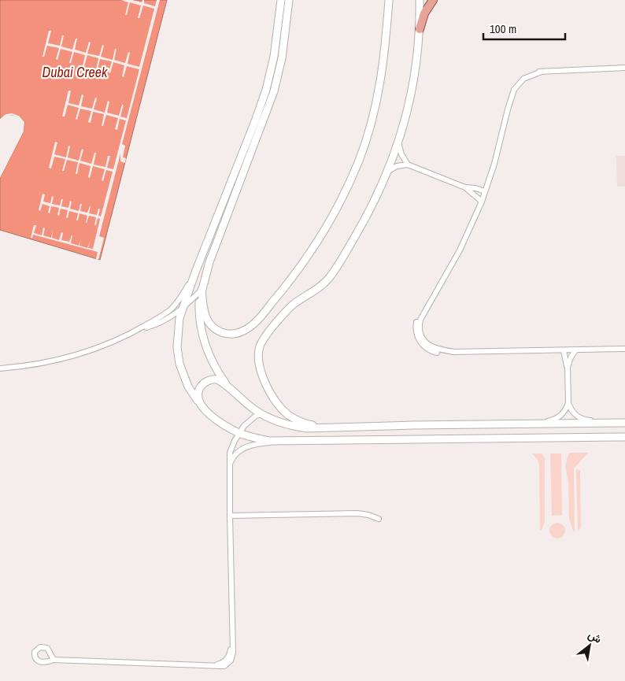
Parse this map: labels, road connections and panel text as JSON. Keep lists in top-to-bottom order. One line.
{"water":["Dubai Creek"],"scale_bar":"100 m","north":"top right"}
